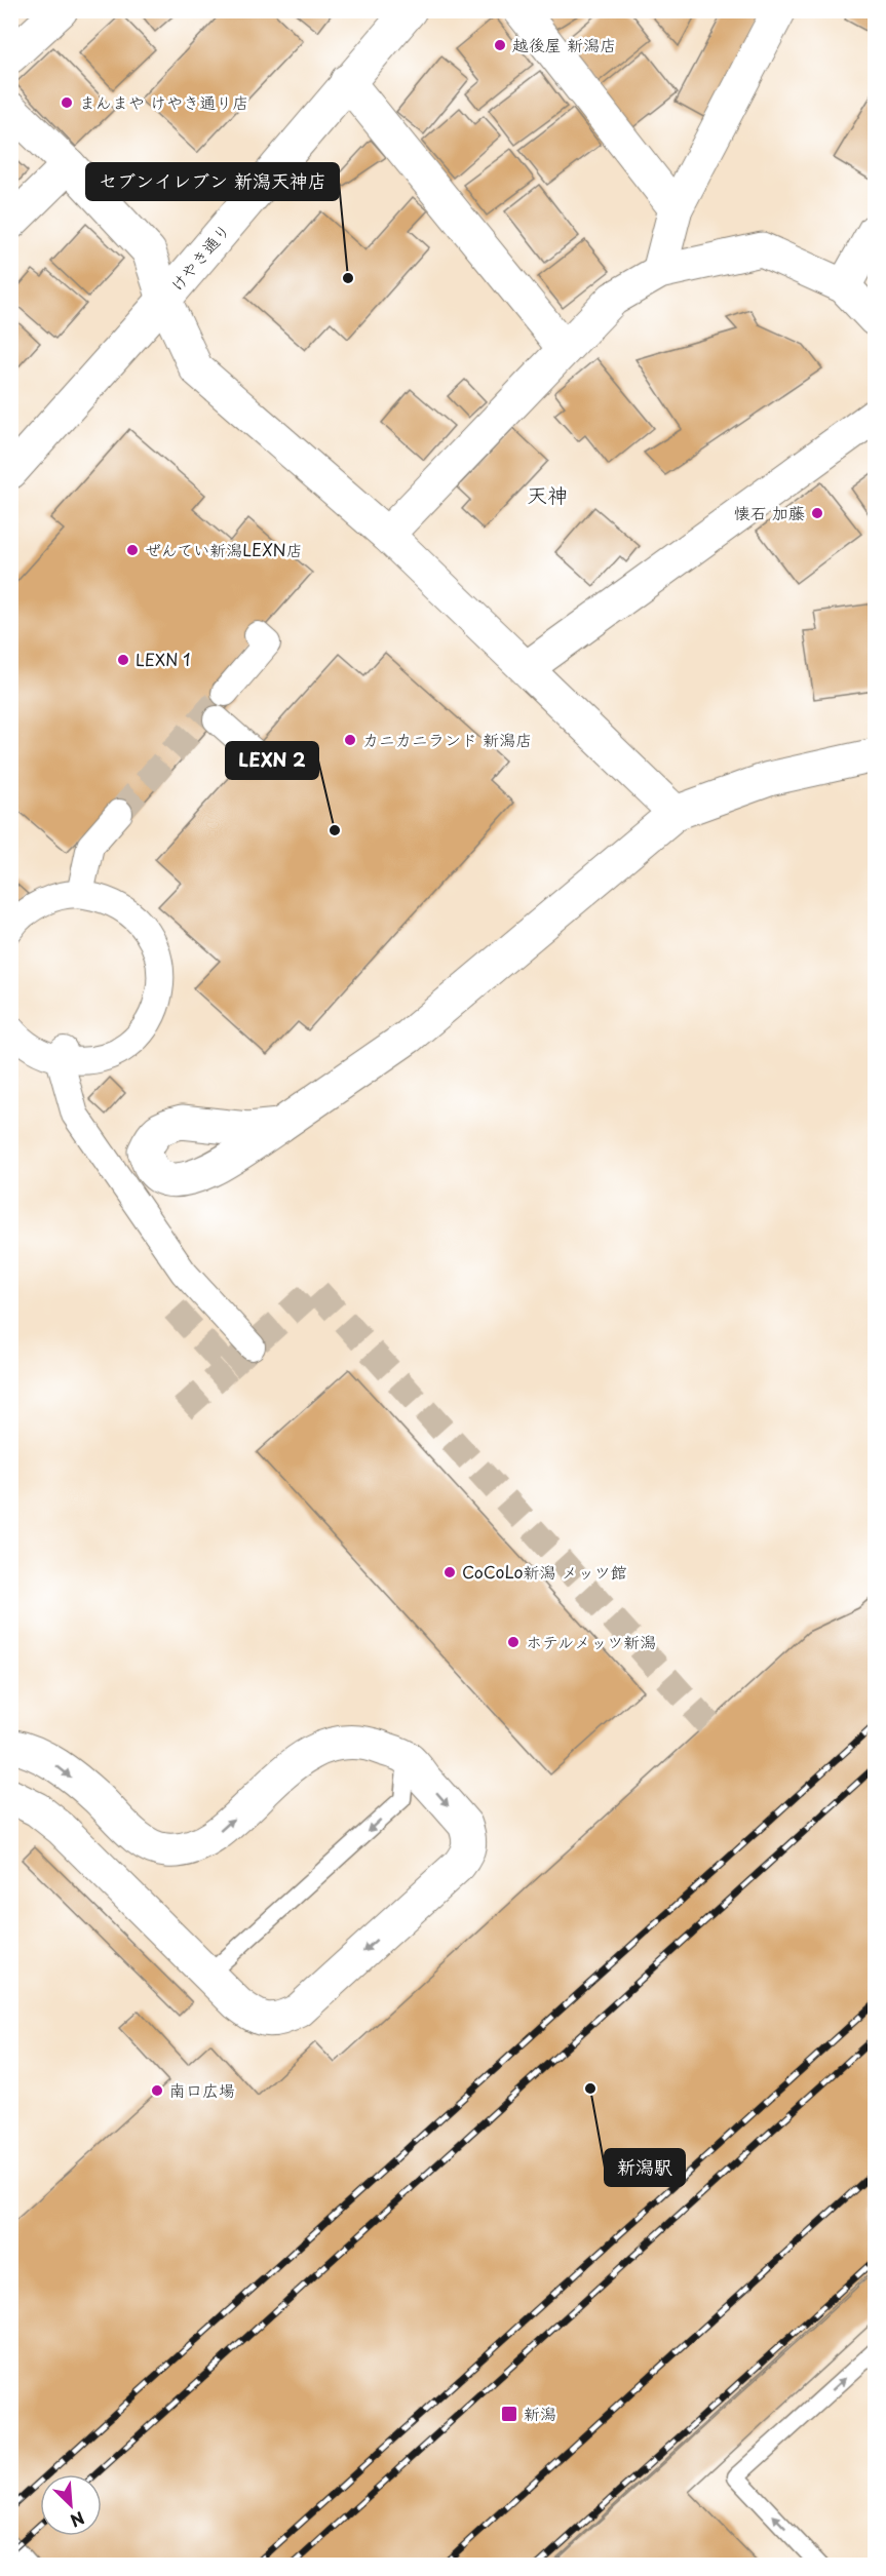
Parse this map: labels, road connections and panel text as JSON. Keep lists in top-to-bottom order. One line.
{"streets":{"street":["けやき通り"]},"districts":["天神"],"places":{"other":["越後屋 新潟店","まんまや けやき通り店","セブンイレブン 新潟天神店","懐石 加藤","ぜんてい新潟LEXN店","LEXN 1","カニカニランド 新潟店","LEXN 2","CoCoLo新潟 メッツ館","ホテルメッツ新潟","新潟駅","南口広場"],"transit":["新潟"]},"north":"bottom right"}
